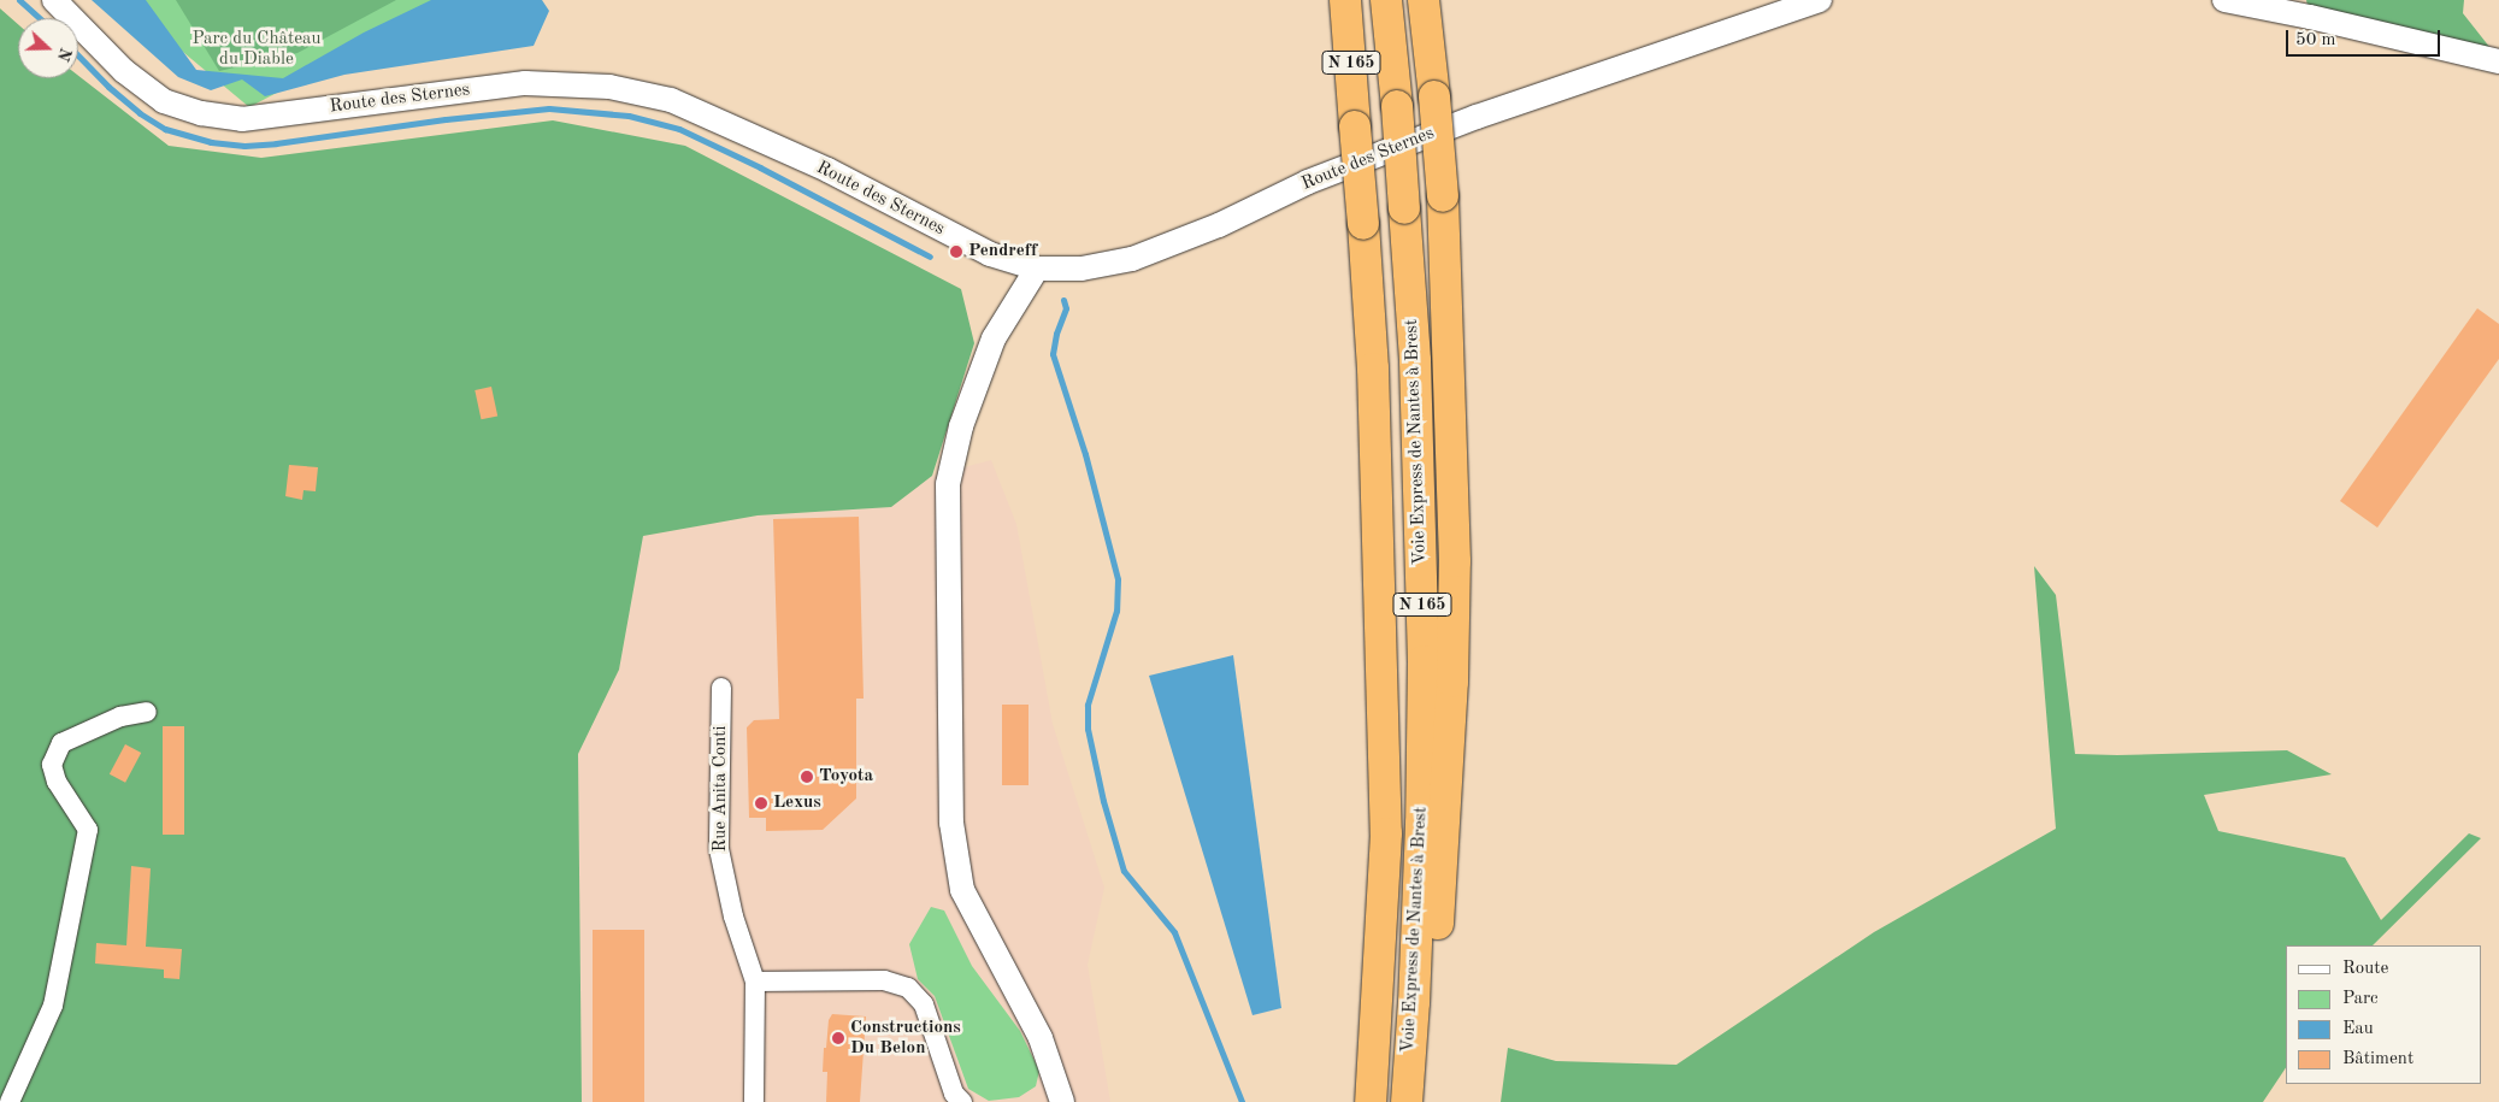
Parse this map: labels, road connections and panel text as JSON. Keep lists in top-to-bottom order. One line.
{"streets":{"highway":["N 165","Voie Express de Nantes à Brest"],"street":["Route des Sternes","Rue Anita Conti"]},"parks":["Parc du Château du Diable"],"places":["Pendreff","Toyota","Lexus","Constructions Du Belon"],"legend":["Route","Parc","Eau","Bâtiment"],"scale_bar":"50 m","north":"right"}
